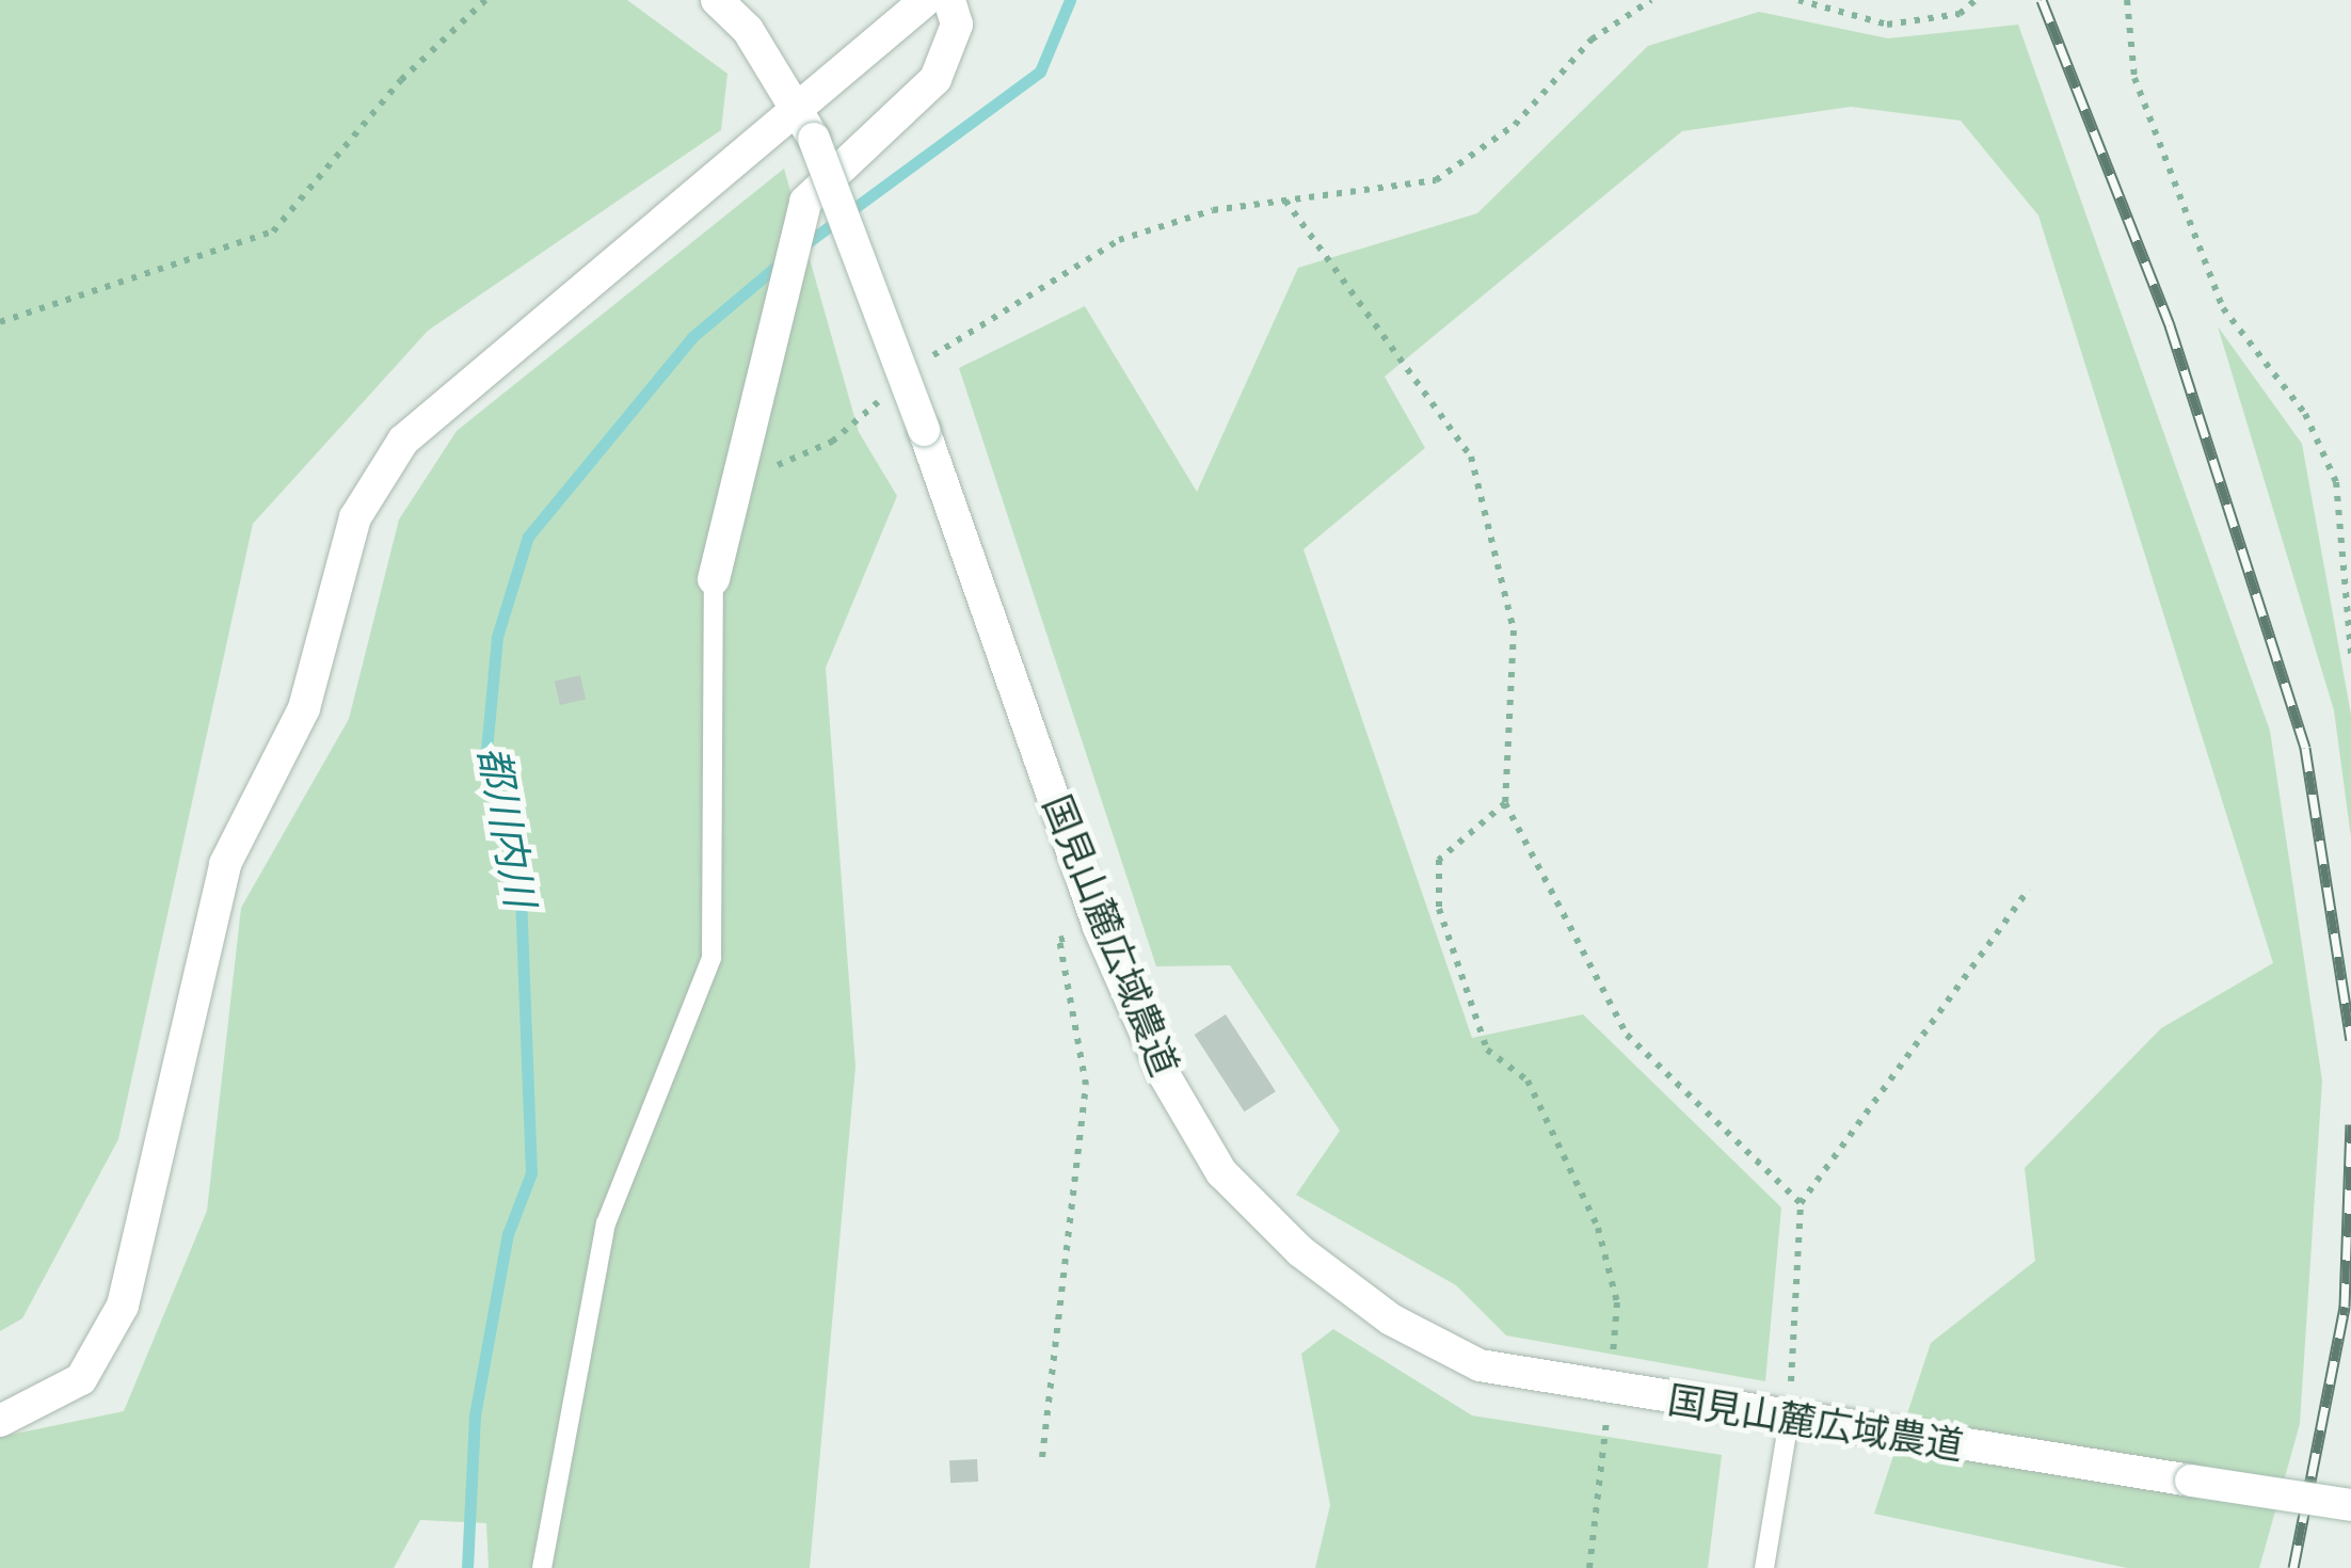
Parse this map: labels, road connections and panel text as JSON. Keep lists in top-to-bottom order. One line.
{"streets":{"street":["国見山麓広域農道"]},"water":["都川内川"]}
